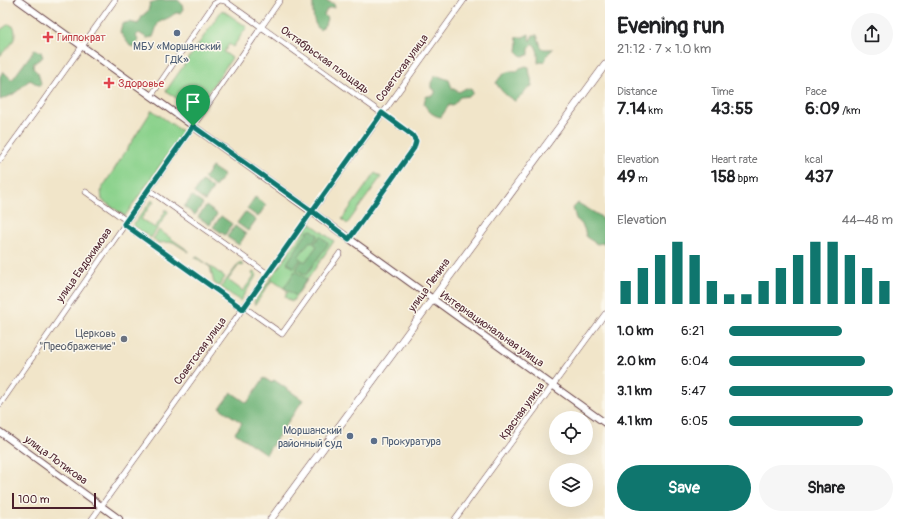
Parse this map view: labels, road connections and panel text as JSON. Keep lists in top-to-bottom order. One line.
{"streets":{"main road":["улица Ленина"],"street":["Октябрьская площадь","Советская улица","улица Евдокимова","Интернациональная улица","Красная улица","улица Лотикова"]},"crossings":[["Октябрьская площадь","Советская улица"],["Октябрьская площадь","улица Евдокимова"],["Октябрьская площадь","Интернациональная улица"],["Советская улица","Интернациональная улица"],["Советская улица","улица Лотикова"],["улица Евдокимова","Интернациональная улица"],["улица Ленина","Интернациональная улица"],["Интернациональная улица","Красная улица"]],"places":{"other":["МБУ «Моршанский ГДК»","Церковь \"Преображение\"","Моршанский районный суд","Прокуратура"],"health":["Гиппократ","Здоровье"]},"scale_bar":"100 m","page":{"heading":["Evening run","21:12 · 7 × 1.0 km"],"stats":[["Distance","7.14 km"],["Time","43:55"],["Pace","6:09 /km"],["Elevation","49 m"],["Heart rate","158 bpm"],["kcal","437"]],"chart":["Elevation","44–48 m"],"list":[{"name":"1.0 km","note":"6:21"},{"name":"2.0 km","note":"6:04"},{"name":"3.1 km","note":"5:47"},{"name":"4.1 km","note":"6:05"}],"buttons":["Save","Share"],"scale":"100 m"}}
